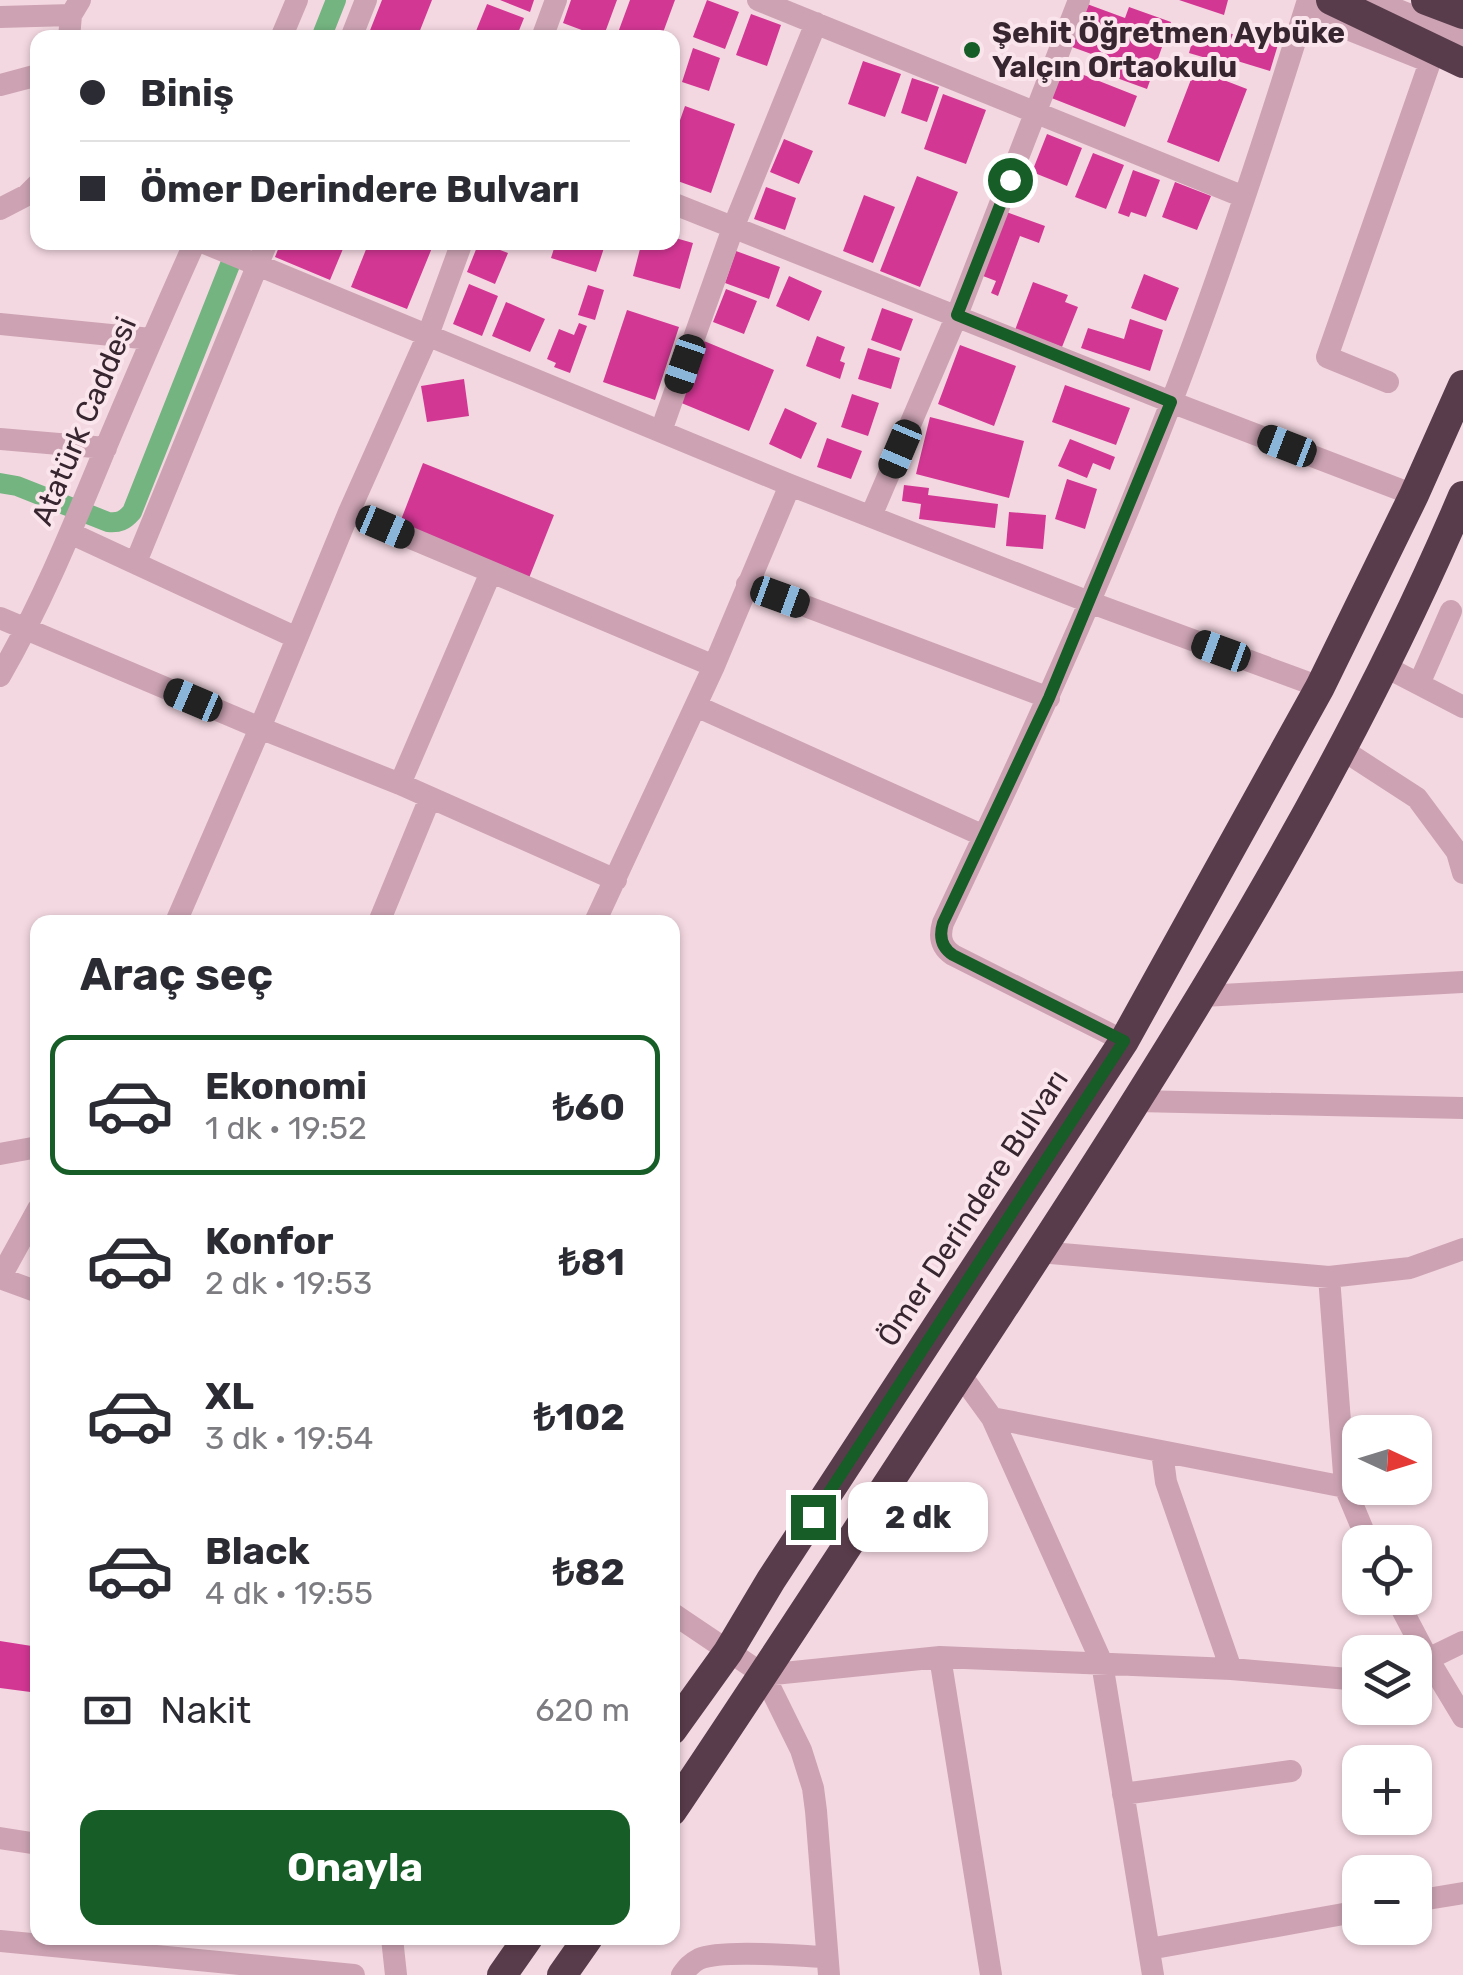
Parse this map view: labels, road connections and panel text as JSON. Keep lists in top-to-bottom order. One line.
{"streets":{"highway":["Ömer Derindere Bulvarı"],"street":["Atatürk Caddesi"]},"places":["Şehit Öğretmen Aybüke Yalçın Ortaokulu"],"north":"right","page":{"banner":["Biniş","Ömer Derindere Bulvarı"],"heading":"Araç seç","list":[{"name":"Ekonomi","note":"1 dk · 19:52","value":"₺60"},{"name":"Konfor","note":"2 dk · 19:53","value":"₺81"},{"name":"XL","note":"3 dk · 19:54","value":"₺102"},{"name":"Black","note":"4 dk · 19:55","value":"₺82"}],"map_buttons":["+","−"],"bubble":"2 dk","pay":["Nakit","620 m"],"buttons":"Onayla"}}
